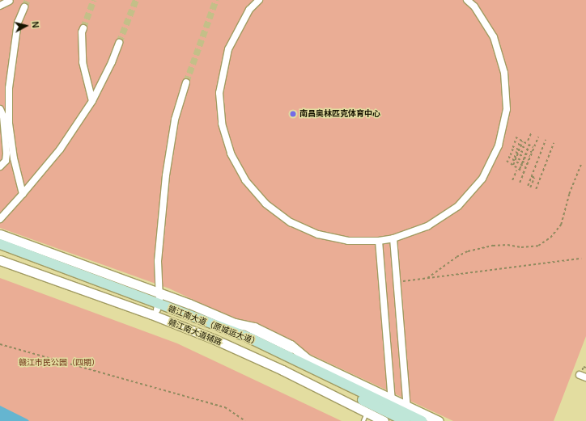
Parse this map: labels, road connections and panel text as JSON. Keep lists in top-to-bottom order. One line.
{"streets":{"main road":["赣江南大道（原城运大道）"],"street":["赣江南大道辅路"]},"parks":["赣江市民公园（四期）"],"places":["南昌奥林匹克体育中心"],"north":"right"}
